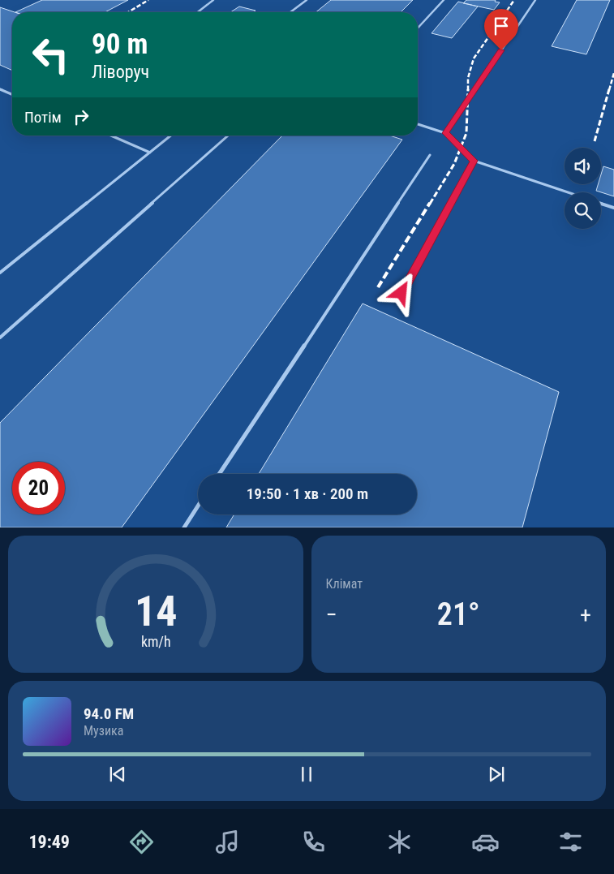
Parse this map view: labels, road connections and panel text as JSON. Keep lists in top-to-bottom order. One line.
{"page":{"turn":["90 m","Ліворуч"],"then":"Потім","limit":"20","trip":"19:50 · 1 хв · 200 m","tile":"Клімат","heat":["−","21°","+"],"song":["94.0 FM","Музика"],"tabs":"19:49","gauge":["14","km/h"]}}
